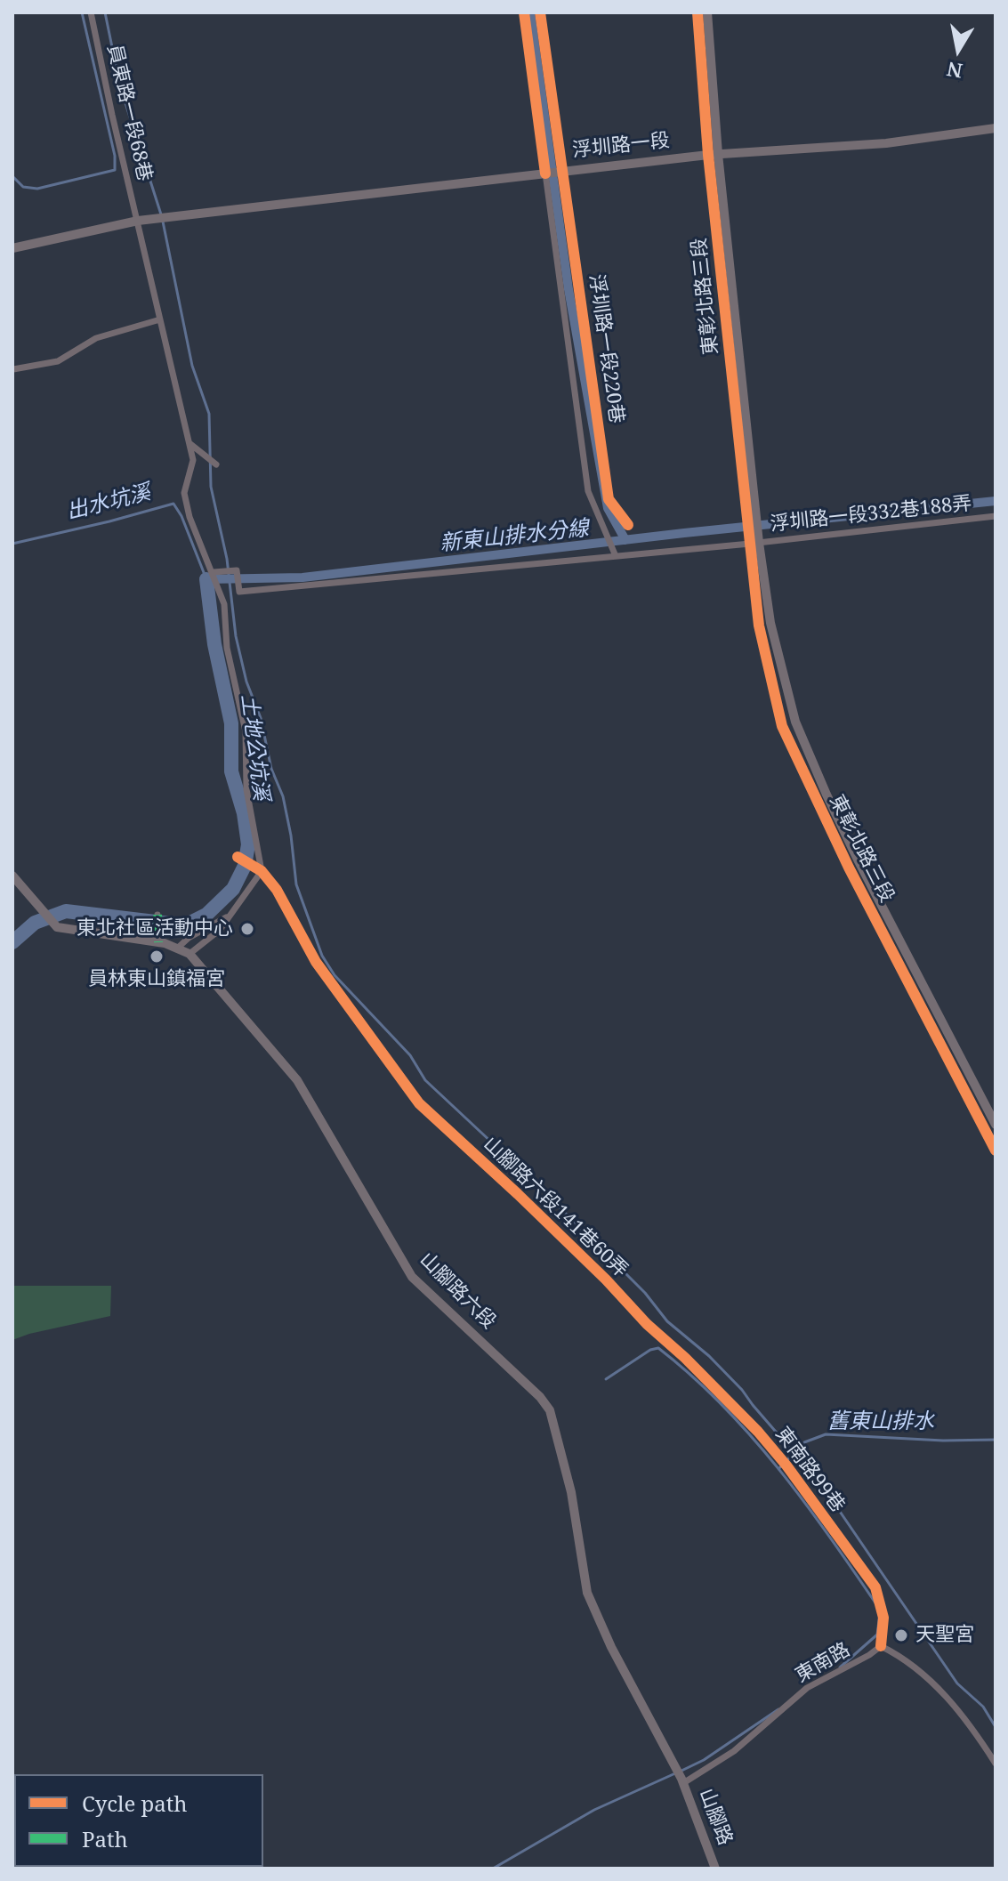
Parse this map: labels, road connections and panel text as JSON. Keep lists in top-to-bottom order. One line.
{"streets":{"street":["員東路一段68巷","浮圳路一段","東彰北路三段","浮圳路一段332巷188弄","山腳路六段141巷60弄","山腳路六段","東南路99巷","東南路","山腳路"],"cycle path":["浮圳路一段220巷"]},"crossings":[["員東路一段68巷","浮圳路一段"],["員東路一段68巷","浮圳路一段332巷188弄"],["員東路一段68巷","山腳路六段141巷60弄"],["浮圳路一段","東彰北路三段"],["東彰北路三段","浮圳路一段332巷188弄"],["山腳路六段141巷60弄","東南路99巷"],["山腳路六段","東南路"],["山腳路六段","山腳路"],["東南路99巷","東南路"],["東南路","山腳路"]],"water":["出水坑溪","新東山排水分線","土地公坑溪","舊東山排水"],"places":["東北社區活動中心","員林東山鎮福宮","天聖宮"],"legend":["Cycle path","Path"],"north":"bottom"}
